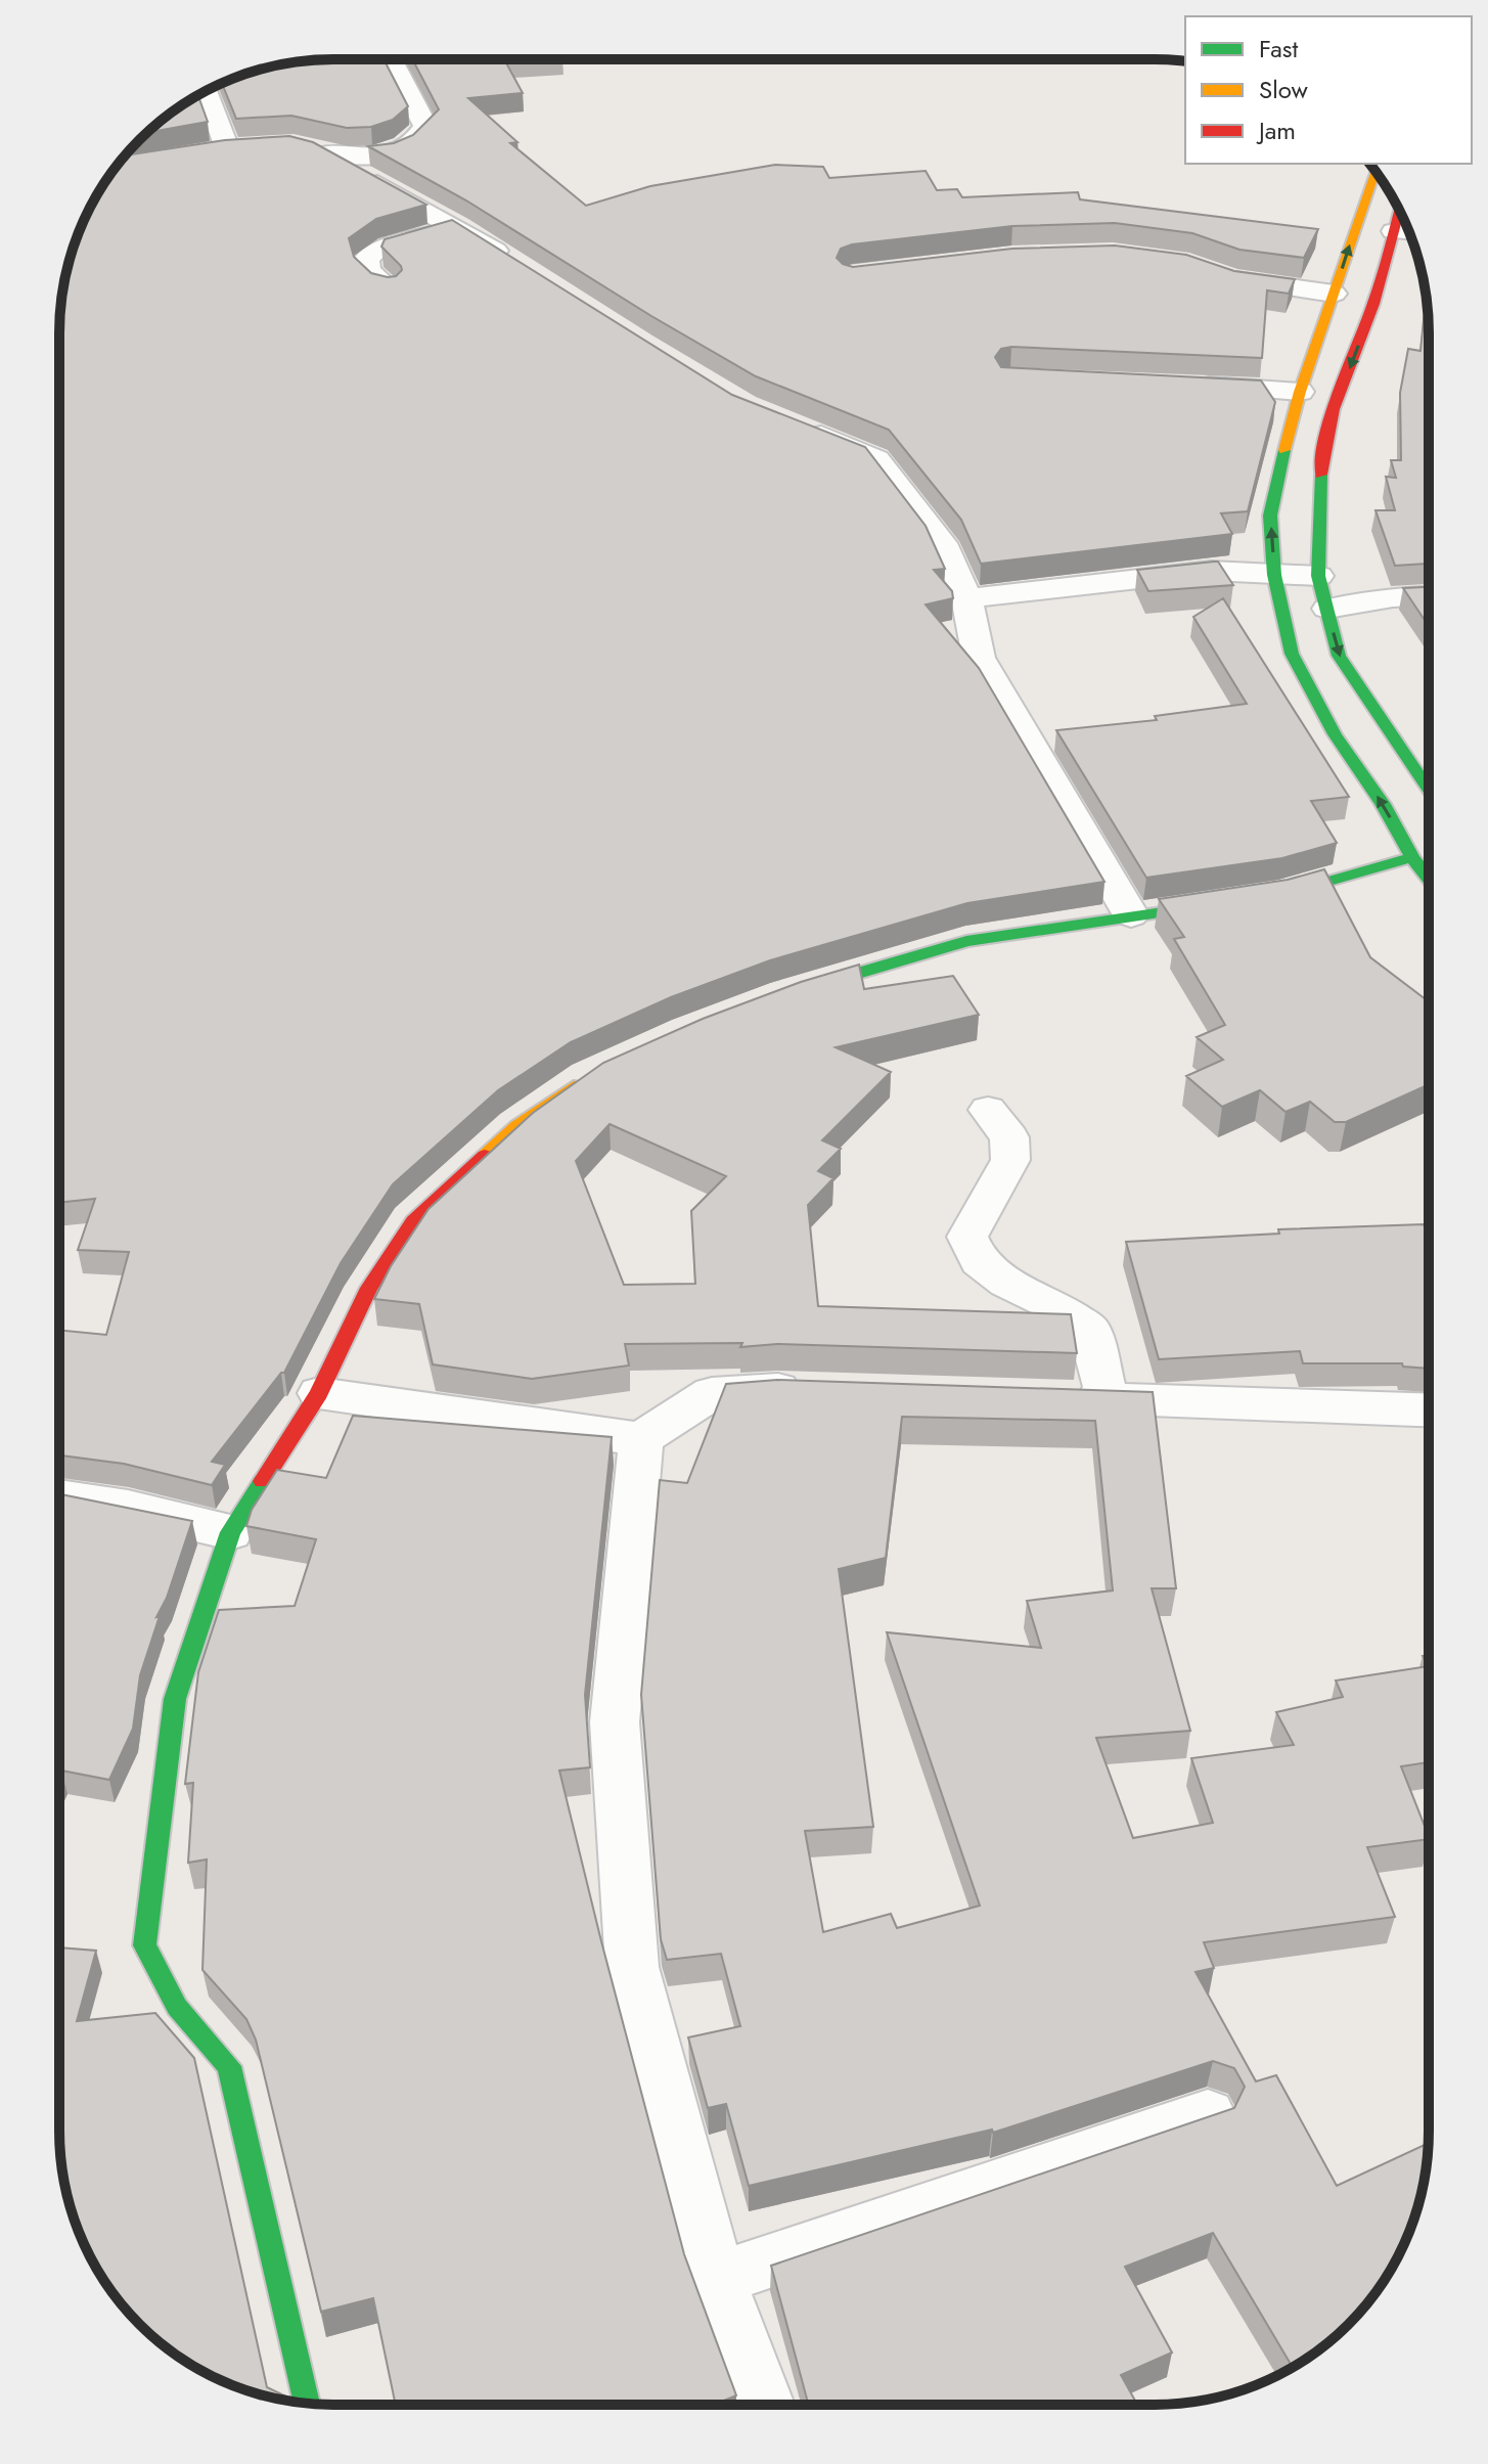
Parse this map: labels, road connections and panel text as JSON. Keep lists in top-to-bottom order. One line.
{"legend":["Fast","Slow","Jam"]}
